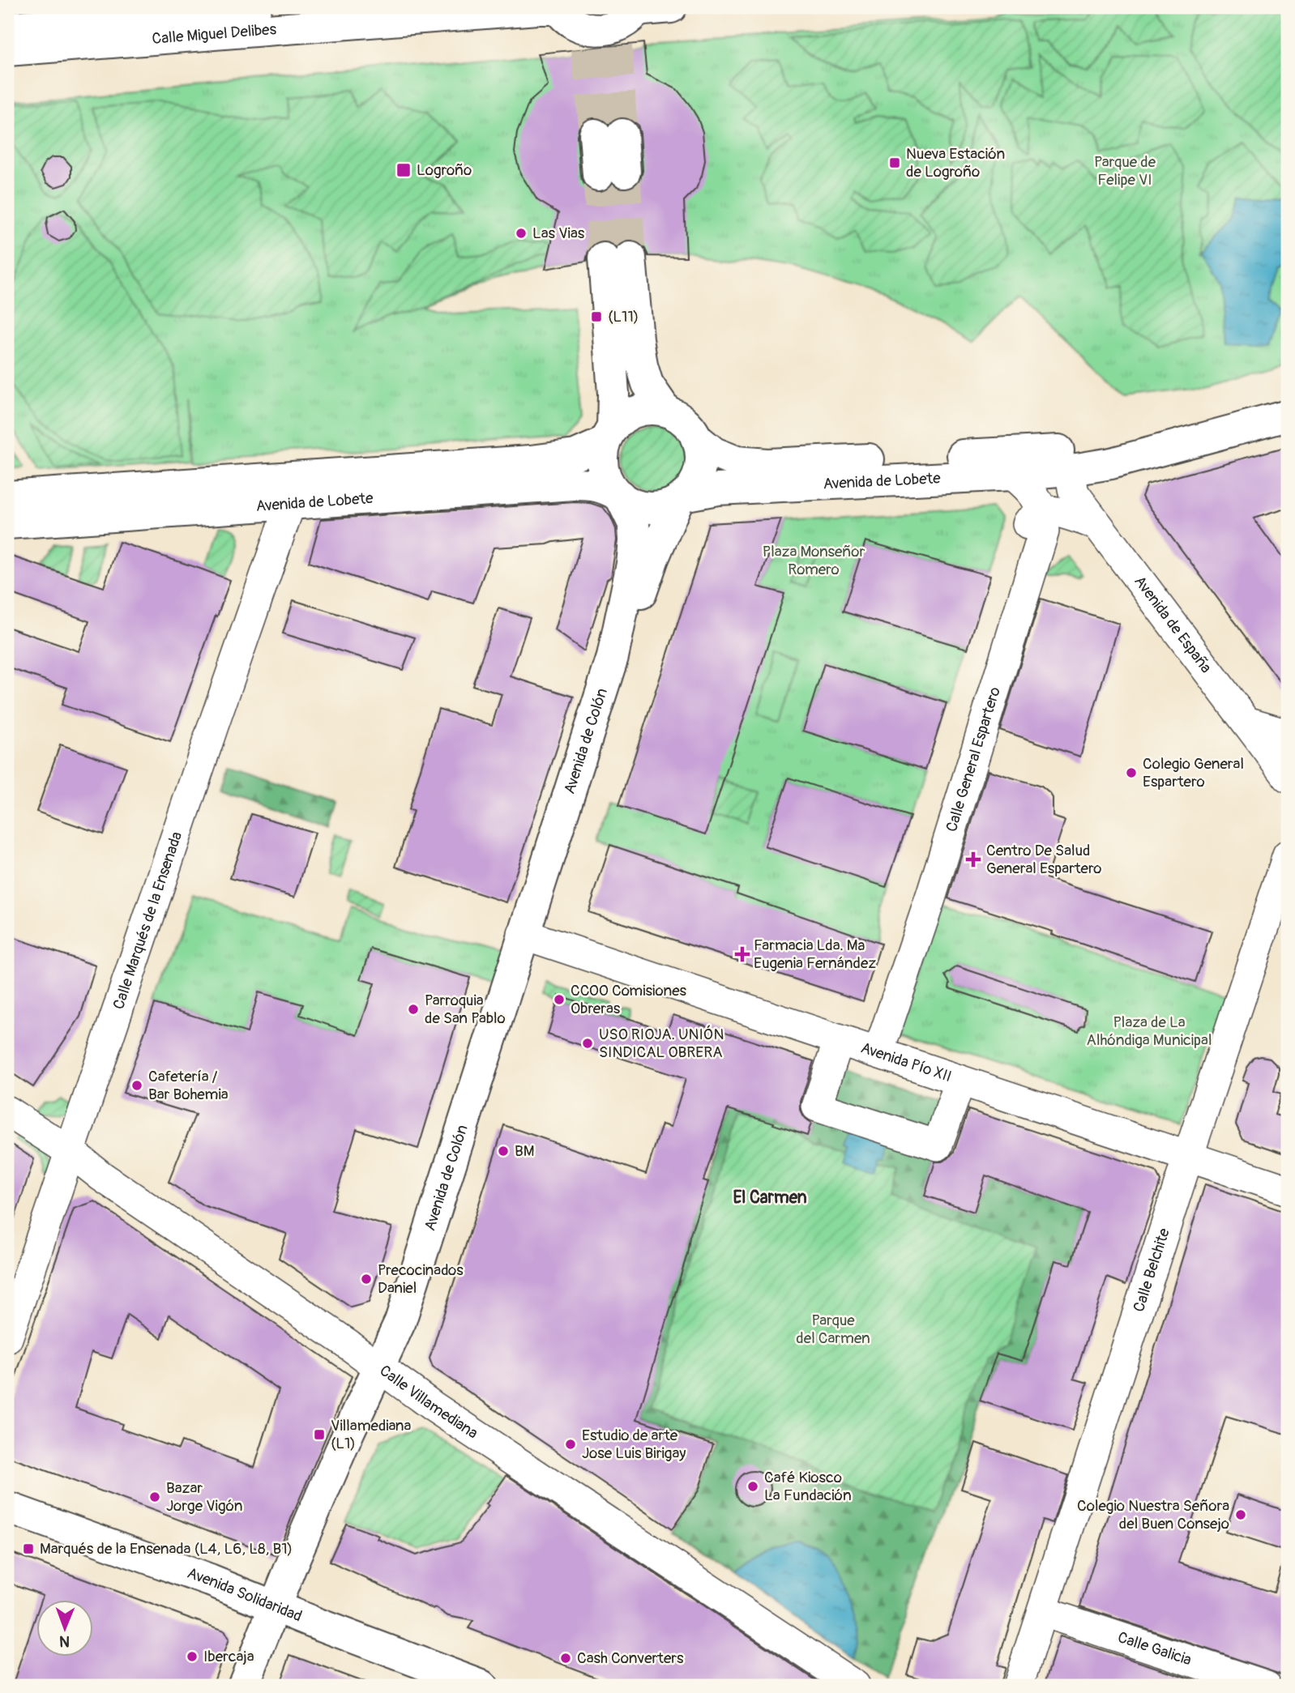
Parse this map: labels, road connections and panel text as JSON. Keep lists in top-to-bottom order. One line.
{"streets":{"main road":["Calle Miguel Delibes","Avenida de Lobete","Avenida de Colón","Avenida Solidaridad"],"street":["Avenida de España","Calle General Espartero","Calle Marqués de la Ensenada","Avenida Pío XII","Calle Belchite","Calle Villamediana","Calle Galicia"]},"crossings":[["Avenida de Lobete","Avenida de España"],["Avenida de Lobete","Avenida de Colón"],["Avenida de Lobete","Calle Marqués de la Ensenada"],["Avenida de Colón","Avenida Pío XII"],["Avenida de Colón","Calle Villamediana"],["Avenida de Colón","Avenida Solidaridad"],["Calle General Espartero","Avenida Pío XII"],["Calle Marqués de la Ensenada","Calle Villamediana"],["Avenida Pío XII","Calle Belchite"],["Calle Belchite","Calle Galicia"]],"districts":["El Carmen"],"parks":["Parque de Felipe VI","Plaza Monseñor Romero","Plaza de La Alhóndiga Municipal","Parque del Carmen"],"places":{"transit":["Nueva Estación de Logroño","Logroño","(L11)","Villamediana (L1)","Marqués de la Ensenada (L4, L6, L8, B1)"],"other":["Las Vias","Colegio General Espartero","CCOO Comisiones Obreras","Parroquia de San Pablo","USO RIOJA. UNIÓN SINDICAL OBRERA","Cafetería / Bar Bohemia","BM","Precocinados Daniel","Estudio de arte Jose Luis Birigay","Café Kiosco La Fundación","Bazar Jorge Vigón","Colegio Nuestra Señora del Buen Consejo","Ibercaja","Cash Converters"],"health":["Centro De Salud General Espartero","Farmacia Lda. Mª Eugenia Fernández"]},"north":"bottom"}
